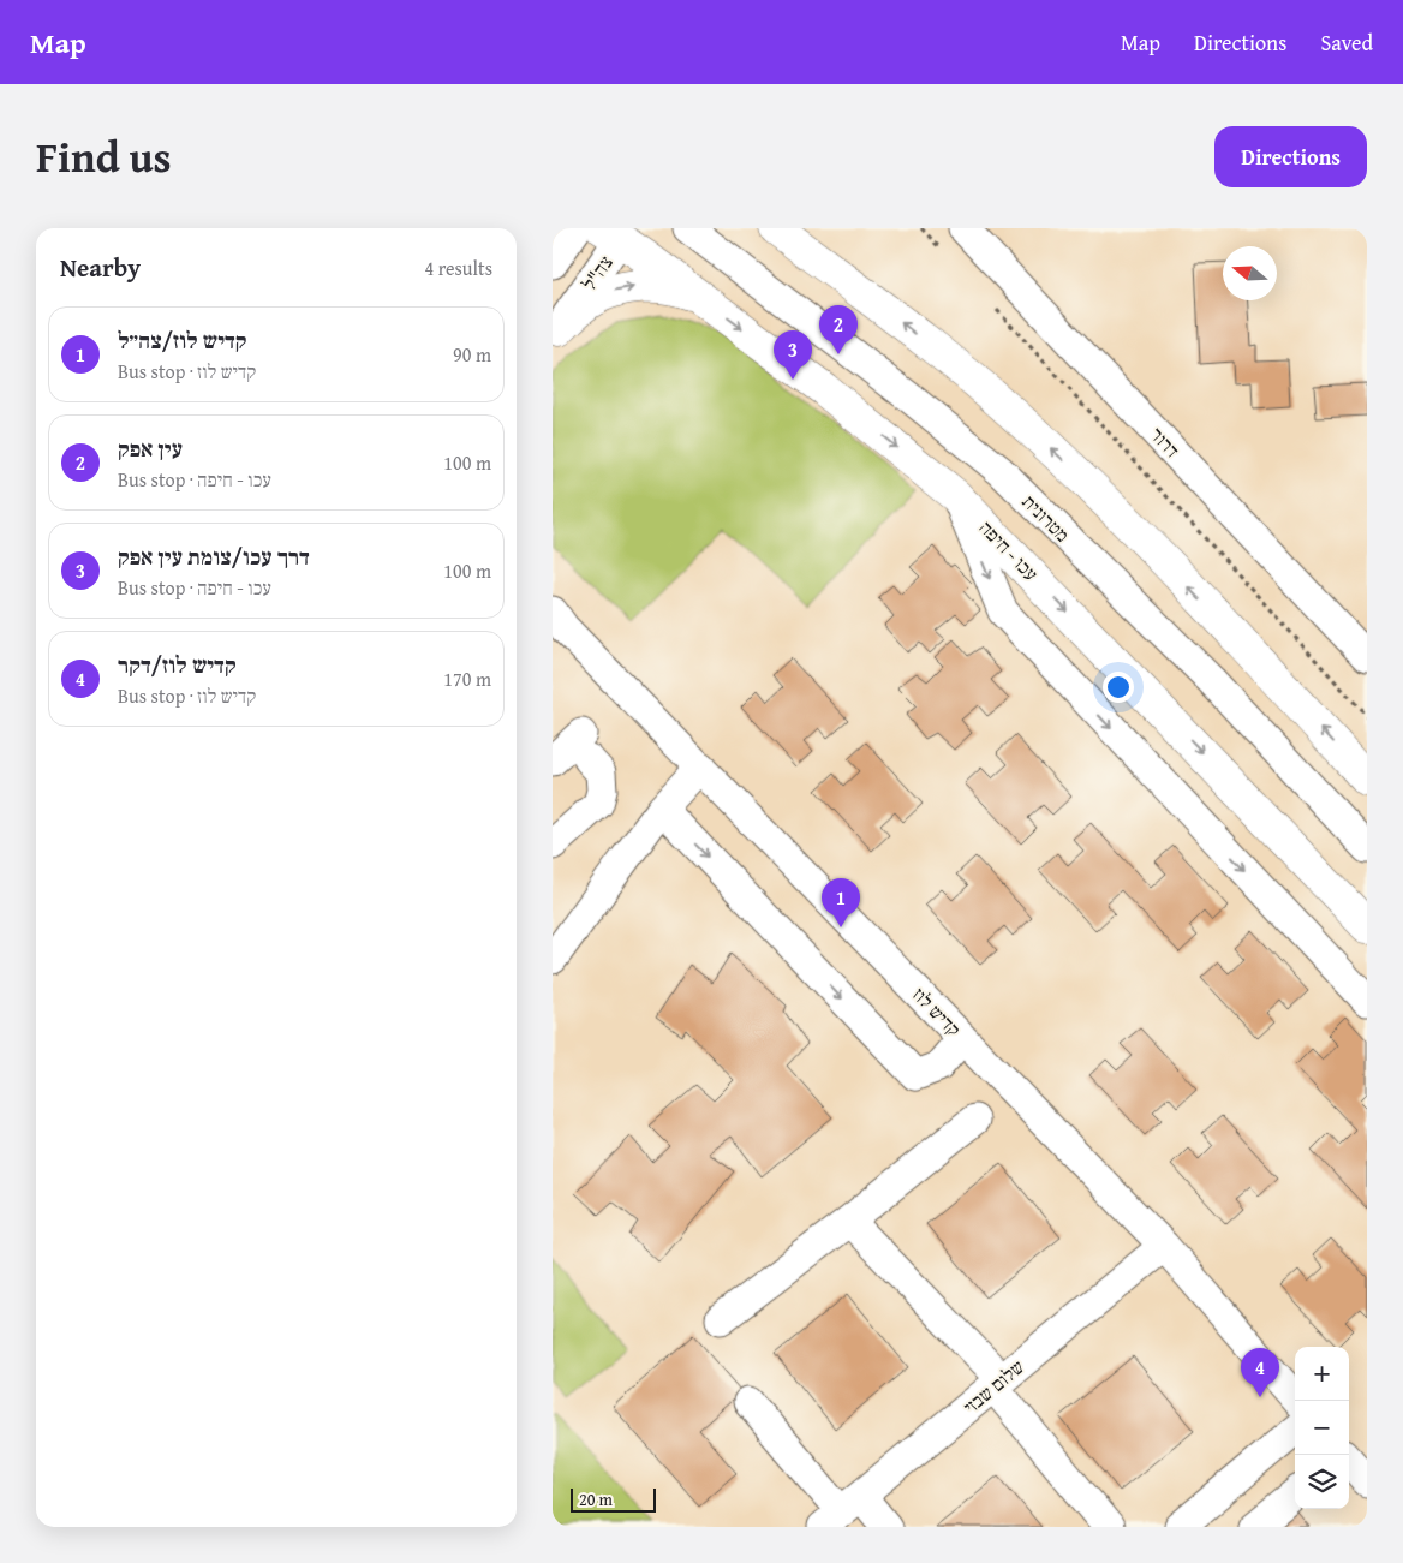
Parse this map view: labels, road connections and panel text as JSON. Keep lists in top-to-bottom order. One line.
{"streets":{"highway":["עכו - חיפה"],"street":["צה\"ל","דרור","מטרונית","קדיש לוז","שלום שבזי"]},"crossings":[["צה\"ל","עכו - חיפה"],["קדיש לוז","שלום שבזי"]],"scale_bar":"20 m","north":"left","page":{"header":"Map","nav":["Map","Directions","Saved"],"title":"Find us","buttons":"Directions","heading":["Nearby","4 results"],"pins":["2","3","1","4"],"list":[{"mark":"1","name":"קדיש לוז/צה״ל","note":"Bus stop · קדיש לוז","value":"90 m"},{"mark":"2","name":"עין אפק","note":"Bus stop · עכו - חיפה","value":"100 m"},{"mark":"3","name":"דרך עכו/צומת עין אפק","note":"Bus stop · עכו - חיפה","value":"100 m"},{"mark":"4","name":"קדיש לוז/דקר","note":"Bus stop · קדיש לוז","value":"170 m"}],"map_buttons":["+","−"],"scale":"20 m"}}
